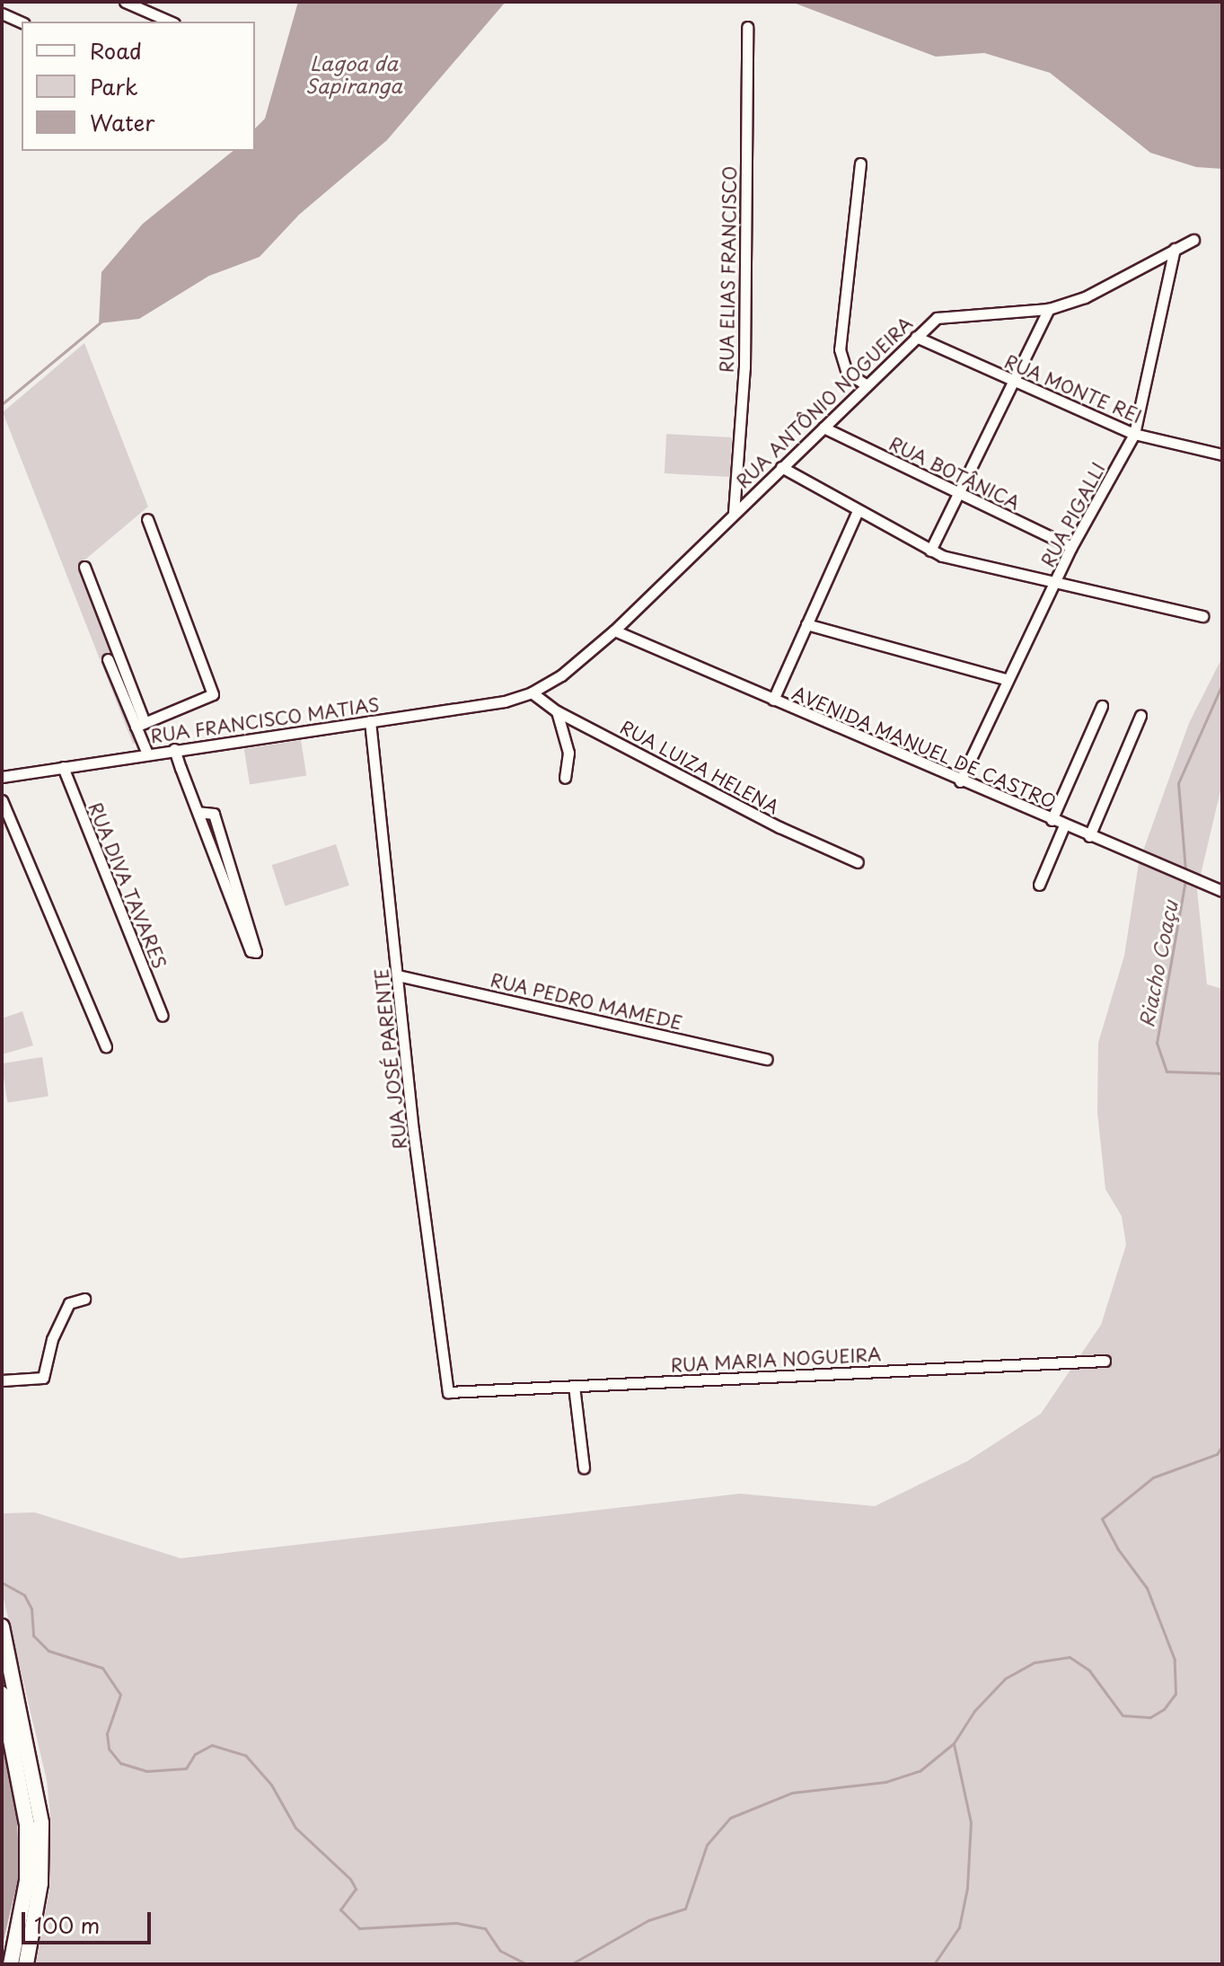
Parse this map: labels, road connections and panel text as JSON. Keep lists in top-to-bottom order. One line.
{"streets":{"street":["RUA ELIAS FRANCISCO","RUA MONTE REI","RUA ANTÔNIO NOGUEIRA","RUA BOTÂNICA","RUA PIGALLI","RUA FRANCISCO MATIAS","AVENIDA MANUEL DE CASTRO","RUA LUIZA HELENA","RUA DIVA TAVARES","RUA PEDRO MAMEDE","RUA JOSÉ PARENTE","RUA MARIA NOGUEIRA"]},"crossings":[["RUA ELIAS FRANCISCO","RUA ANTÔNIO NOGUEIRA"],["RUA MONTE REI","RUA ANTÔNIO NOGUEIRA"],["RUA MONTE REI","RUA PIGALLI"],["RUA ANTÔNIO NOGUEIRA","RUA BOTÂNICA"],["RUA ANTÔNIO NOGUEIRA","RUA PIGALLI"],["RUA ANTÔNIO NOGUEIRA","RUA FRANCISCO MATIAS"],["RUA ANTÔNIO NOGUEIRA","AVENIDA MANUEL DE CASTRO"],["RUA ANTÔNIO NOGUEIRA","RUA LUIZA HELENA"],["RUA BOTÂNICA","RUA PIGALLI"],["RUA PIGALLI","AVENIDA MANUEL DE CASTRO"],["RUA FRANCISCO MATIAS","RUA LUIZA HELENA"],["RUA FRANCISCO MATIAS","RUA DIVA TAVARES"],["RUA FRANCISCO MATIAS","RUA JOSÉ PARENTE"],["RUA PEDRO MAMEDE","RUA JOSÉ PARENTE"],["RUA JOSÉ PARENTE","RUA MARIA NOGUEIRA"]],"water":["Lagoa da Sapiranga","Riacho Coaçu"],"legend":["Road","Park","Water"],"scale_bar":"100 m"}
